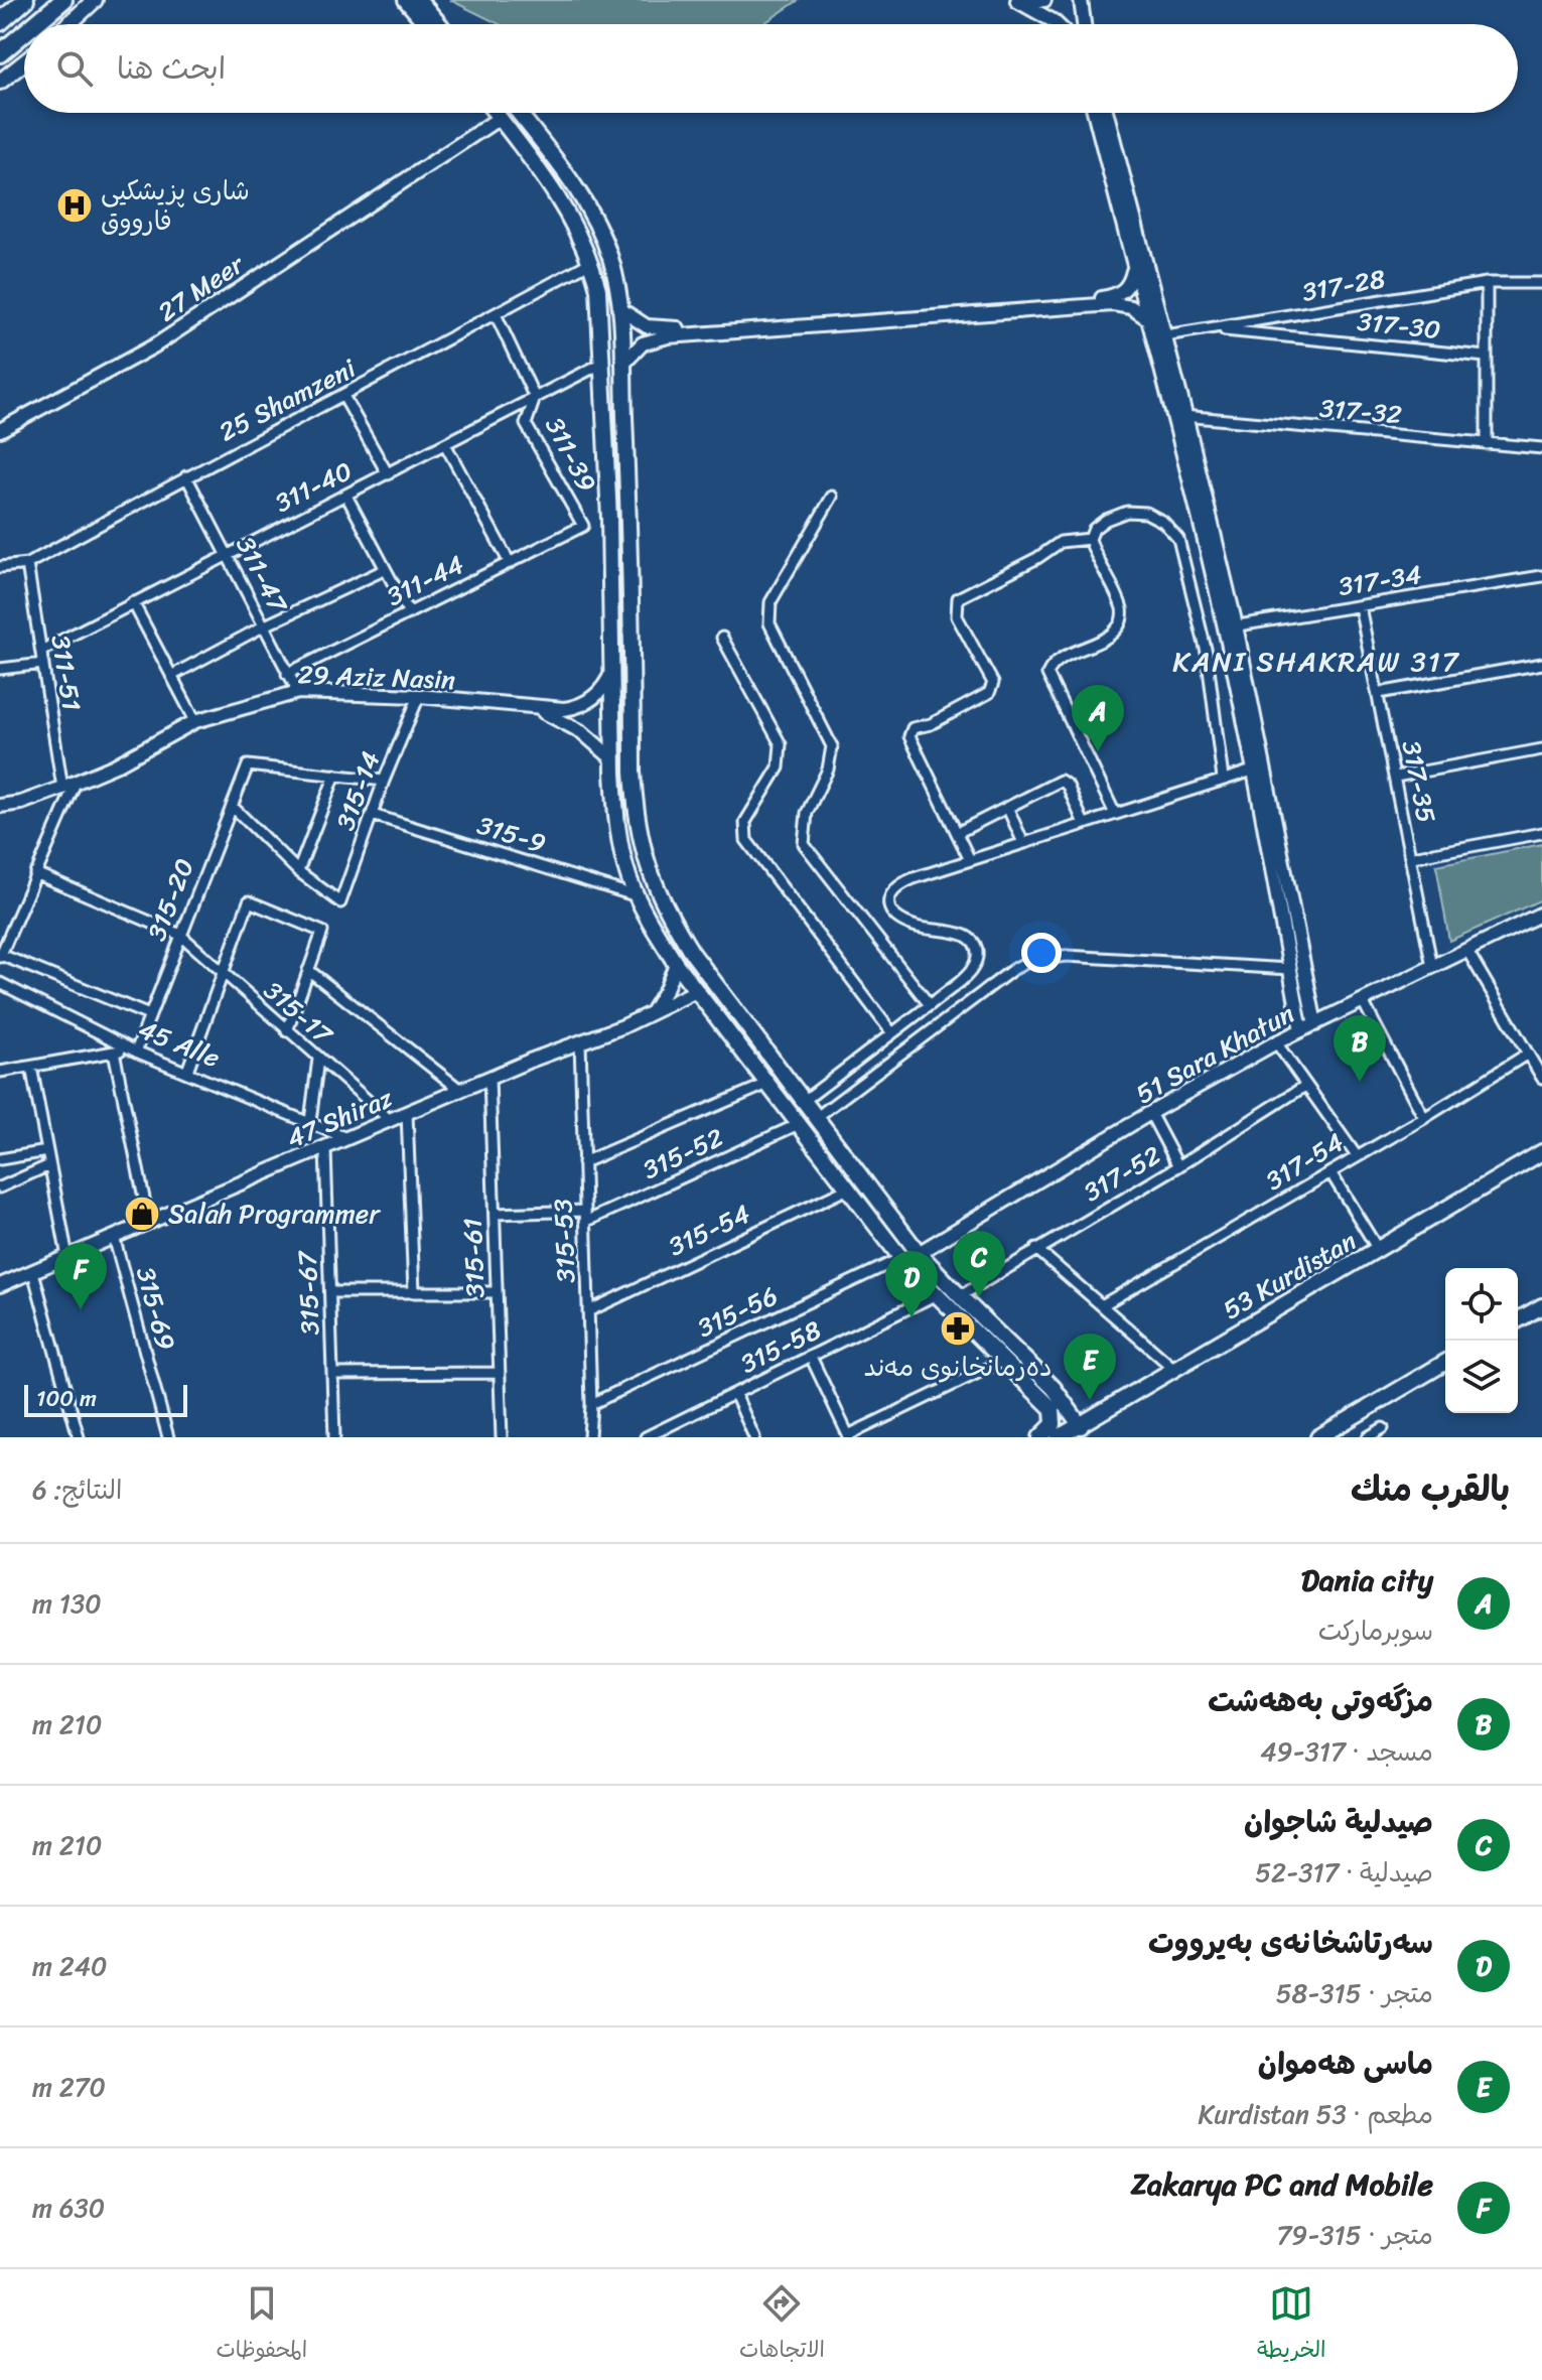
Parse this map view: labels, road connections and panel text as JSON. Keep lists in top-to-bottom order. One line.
{"streets":{"main road":["53 Kurdistan"],"street":["317-28","27 Meer","317-30","25 Shamzeni","317-32","311-39","311-40","311-47","311-44","317-34","311-51","29 Aziz Nasin","317-35","315-14","315-9","315-20","315-17","45 Alle","51 Sara Khatun","47 Shiraz","315-52","317-54","317-52","315-54","315-53","315-61","315-67","315-69","315-56","315-58"]},"crossings":[["317-28","317-30"],["25 Shamzeni","311-39"],["25 Shamzeni","311-47"],["25 Shamzeni","311-51"],["311-39","311-40"],["311-39","311-44"],["311-40","311-47"],["311-40","311-51"],["311-47","311-44"],["311-47","29 Aziz Nasin"],["317-34","317-35"],["311-51","29 Aziz Nasin"],["29 Aziz Nasin","315-14"],["317-35","51 Sara Khatun"],["315-14","315-9"],["315-20","315-17"],["315-20","45 Alle"],["315-17","47 Shiraz"],["45 Alle","47 Shiraz"],["47 Shiraz","315-53"],["47 Shiraz","315-61"],["47 Shiraz","315-67"],["47 Shiraz","315-69"],["315-52","315-53"],["315-54","315-53"],["315-53","315-56"]],"districts":["KANI SHAKRAW 317"],"places":{"hospital":["شاری پزیشکیی فارووق"],"shop":["Salah Programmer"],"pharmacy":["دەرمانخانوی مەند"]},"scale_bar":"100 m","page":{"search":"ابحث هنا","pins":["A","B","C","F","D","E"],"scale":"100 m","heading":["بالقرب منك","النتائج: 6"],"list":[{"mark":"A","name":"Dania city","note":"سوبرماركت","value":"130 m"},{"mark":"B","name":"مزگەوتی بەهەشت","note":"مسجد · 317-49","value":"210 m"},{"mark":"C","name":"صيدلية شاجوان","note":"صيدلية · 317-52","value":"210 m"},{"mark":"D","name":"سەرتاشخانەی بەیرووت","note":"متجر · 315-58","value":"240 m"},{"mark":"E","name":"ماسی هەموان","note":"مطعم · 53 Kurdistan","value":"270 m"},{"mark":"F","name":"Zakarya PC and Mobile","note":"متجر · 315-79","value":"630 m"}],"nav":["الخريطة","الاتجاهات","المحفوظات"]}}
